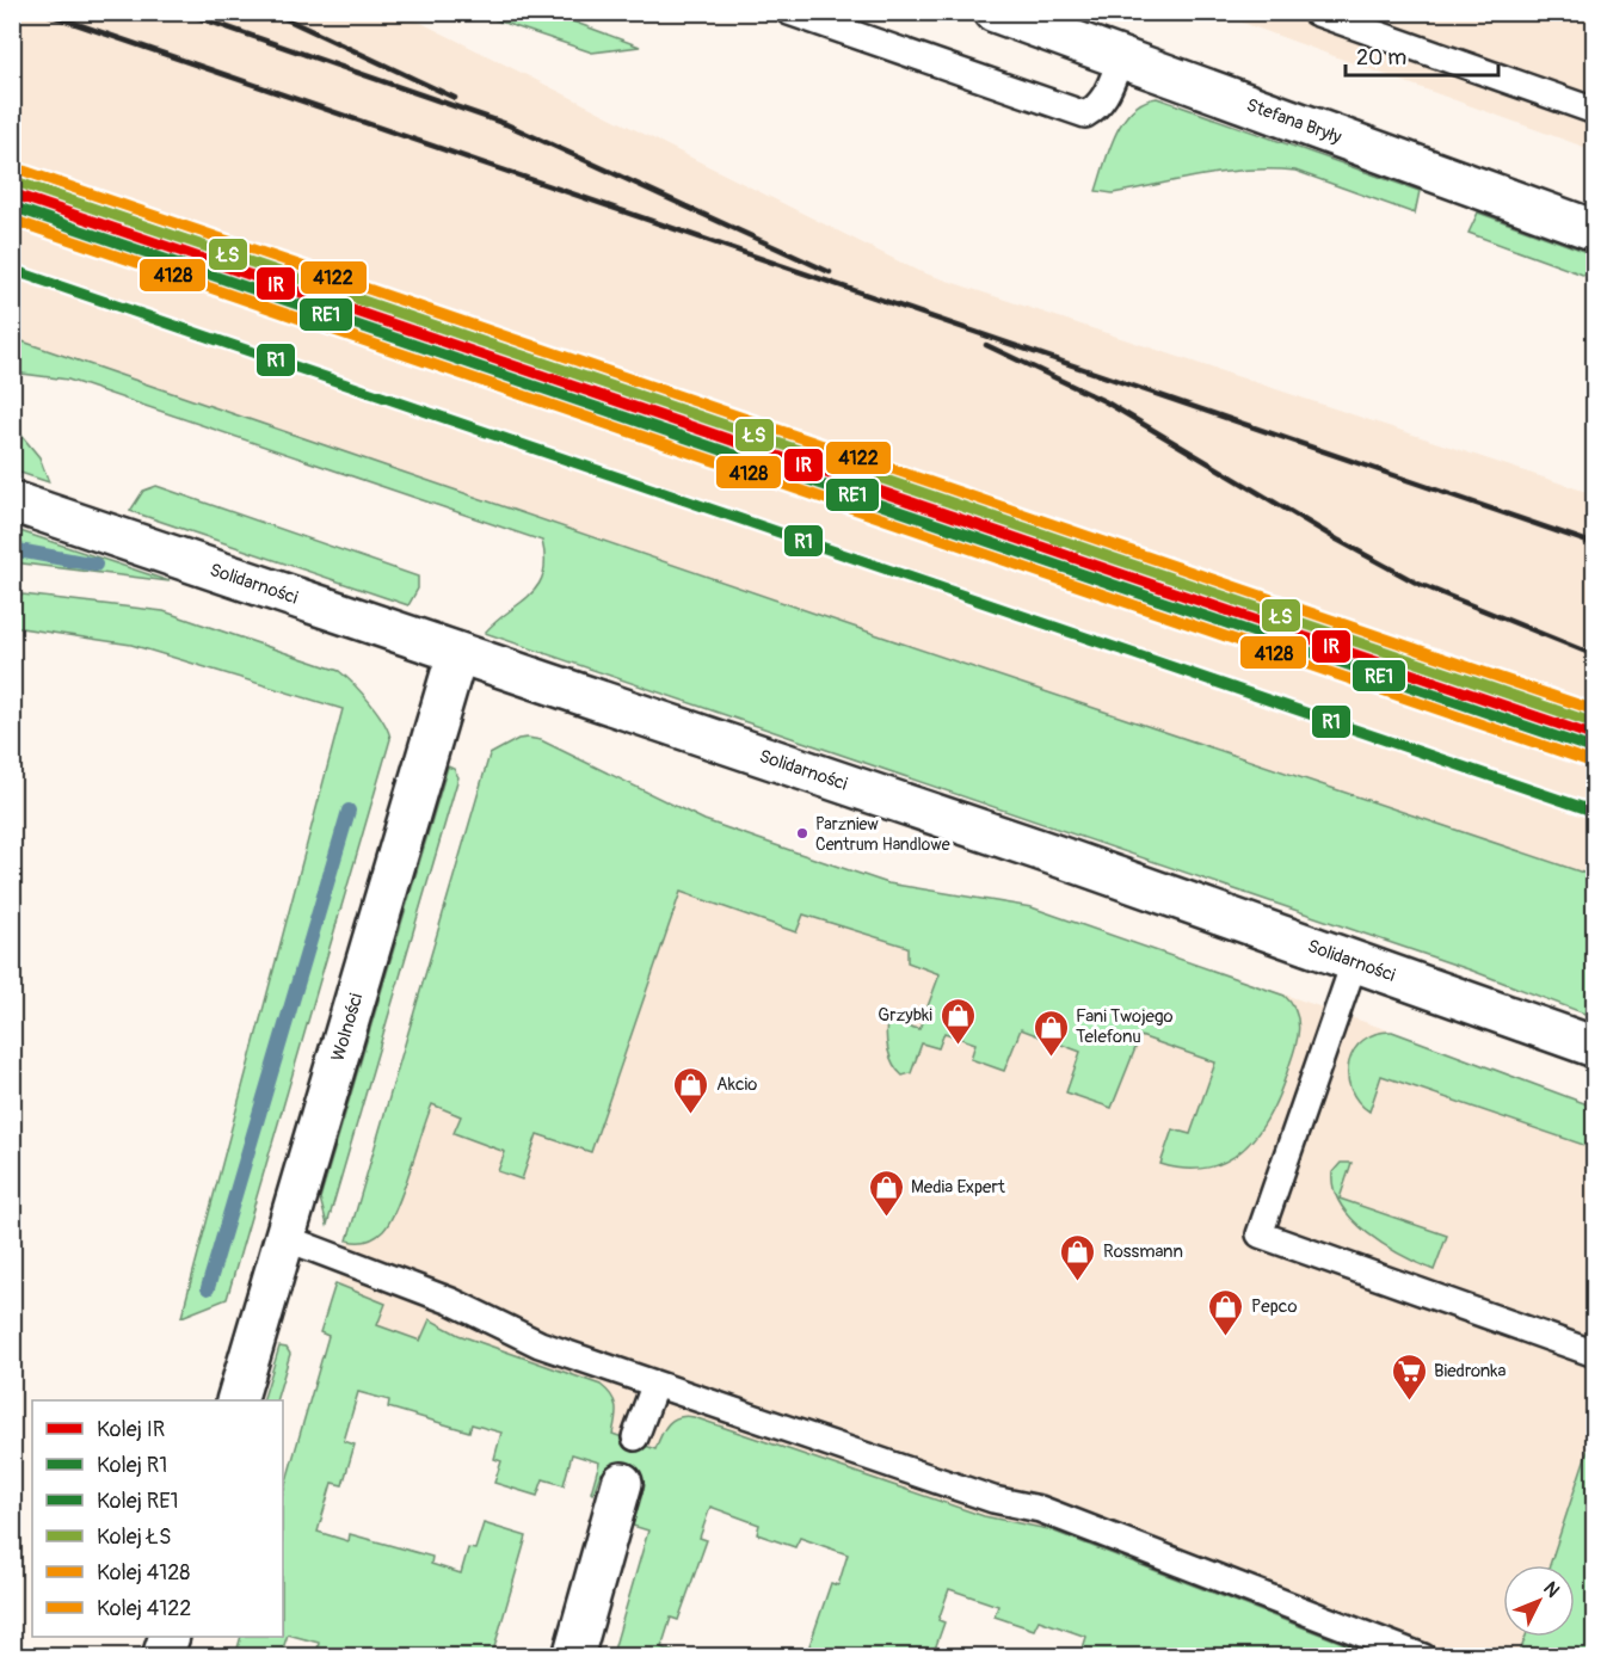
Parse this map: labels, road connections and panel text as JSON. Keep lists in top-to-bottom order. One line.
{"streets":{"street":["Stefana Bryły","Solidarności","Wolności"]},"crossings":[["Solidarności","Wolności"]],"places":{"other":["Parzniew Centrum Handlowe"],"shop":["Grzybki","Fani Twojego Telefonu","Akcio","Media Expert","Rossmann","Pepco"],"supermarket":["Biedronka"]},"lines":["rail line 4122","rail line ŁS","rail line IR","rail line RE1","rail line 4128","rail line R1"],"legend":["Kolej IR","Kolej R1","Kolej RE1","Kolej ŁS","Kolej 4128","Kolej 4122"],"scale_bar":"20 m","north":"top right"}
